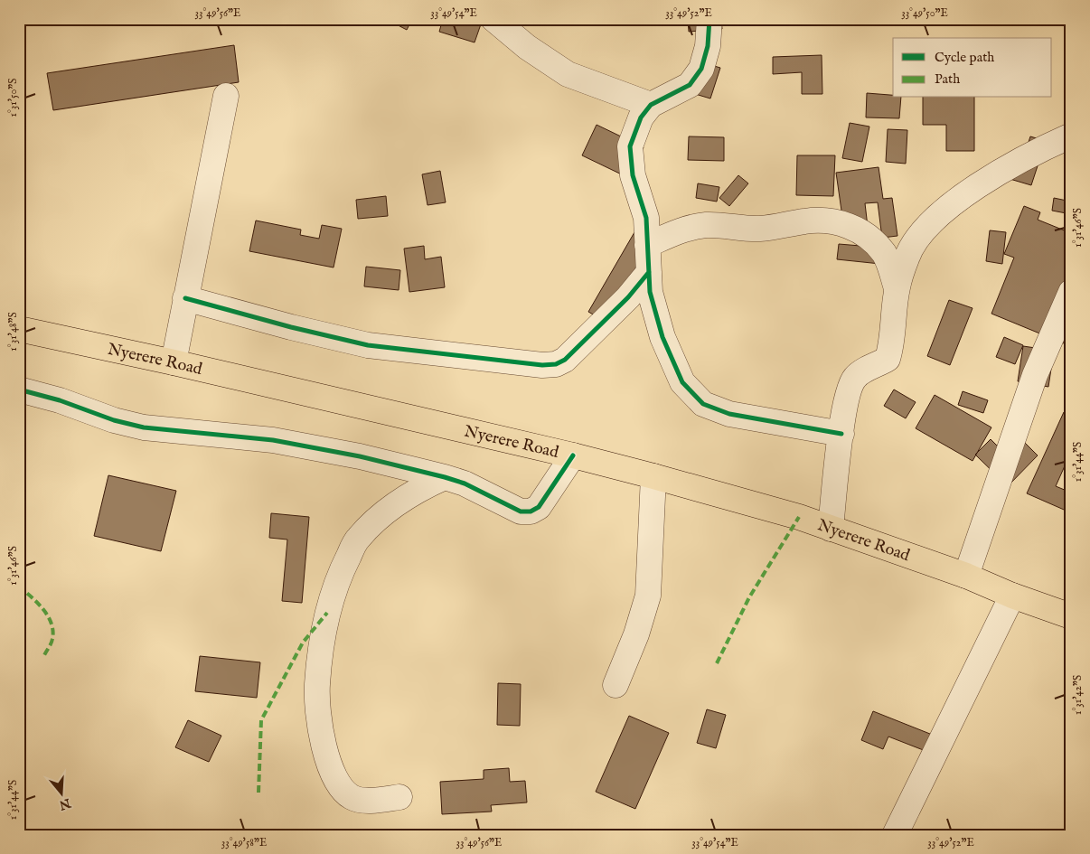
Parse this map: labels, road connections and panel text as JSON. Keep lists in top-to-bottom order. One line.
{"streets":{"main road":["Nyerere Road"]},"legend":["Cycle path","Path"],"north":"bottom","coordinates":["33°49'56\"E","33°49'54\"E","33°49'52\"E","33°49'50\"E","1°31'50\"S","1°31'46\"S","1°31'48\"S","1°31'44\"S","1°31'42\"S","33°49'58\"E"]}
